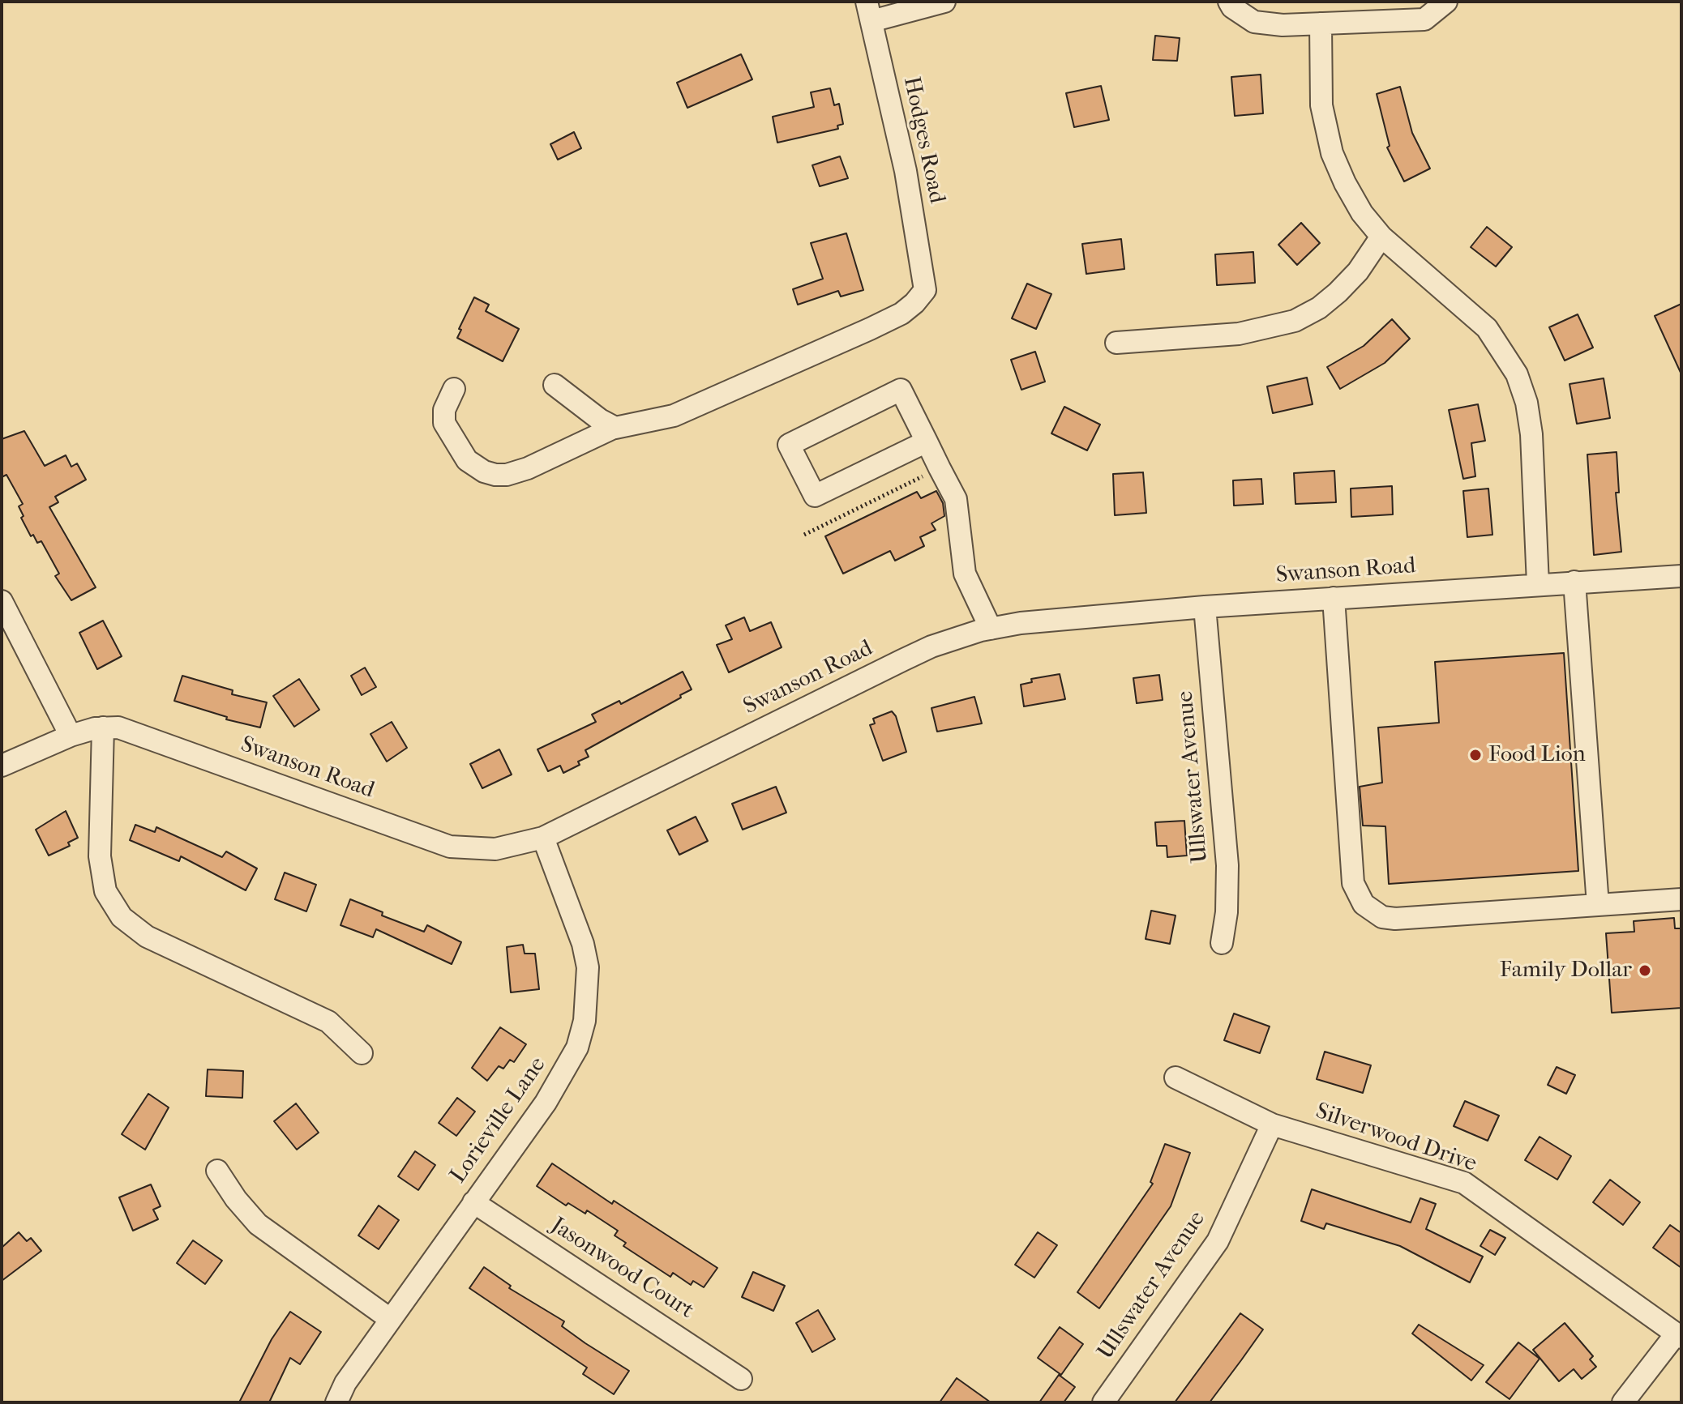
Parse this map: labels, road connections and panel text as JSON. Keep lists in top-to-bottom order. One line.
{"streets":{"street":["Hodges Road","Swanson Road","Ullswater Avenue","Lorieville Lane","Silverwood Drive","Jasonwood Court"]},"crossings":[["Swanson Road","Ullswater Avenue"],["Swanson Road","Lorieville Lane"],["Ullswater Avenue","Silverwood Drive"],["Lorieville Lane","Jasonwood Court"]],"places":["Food Lion","Family Dollar"]}
